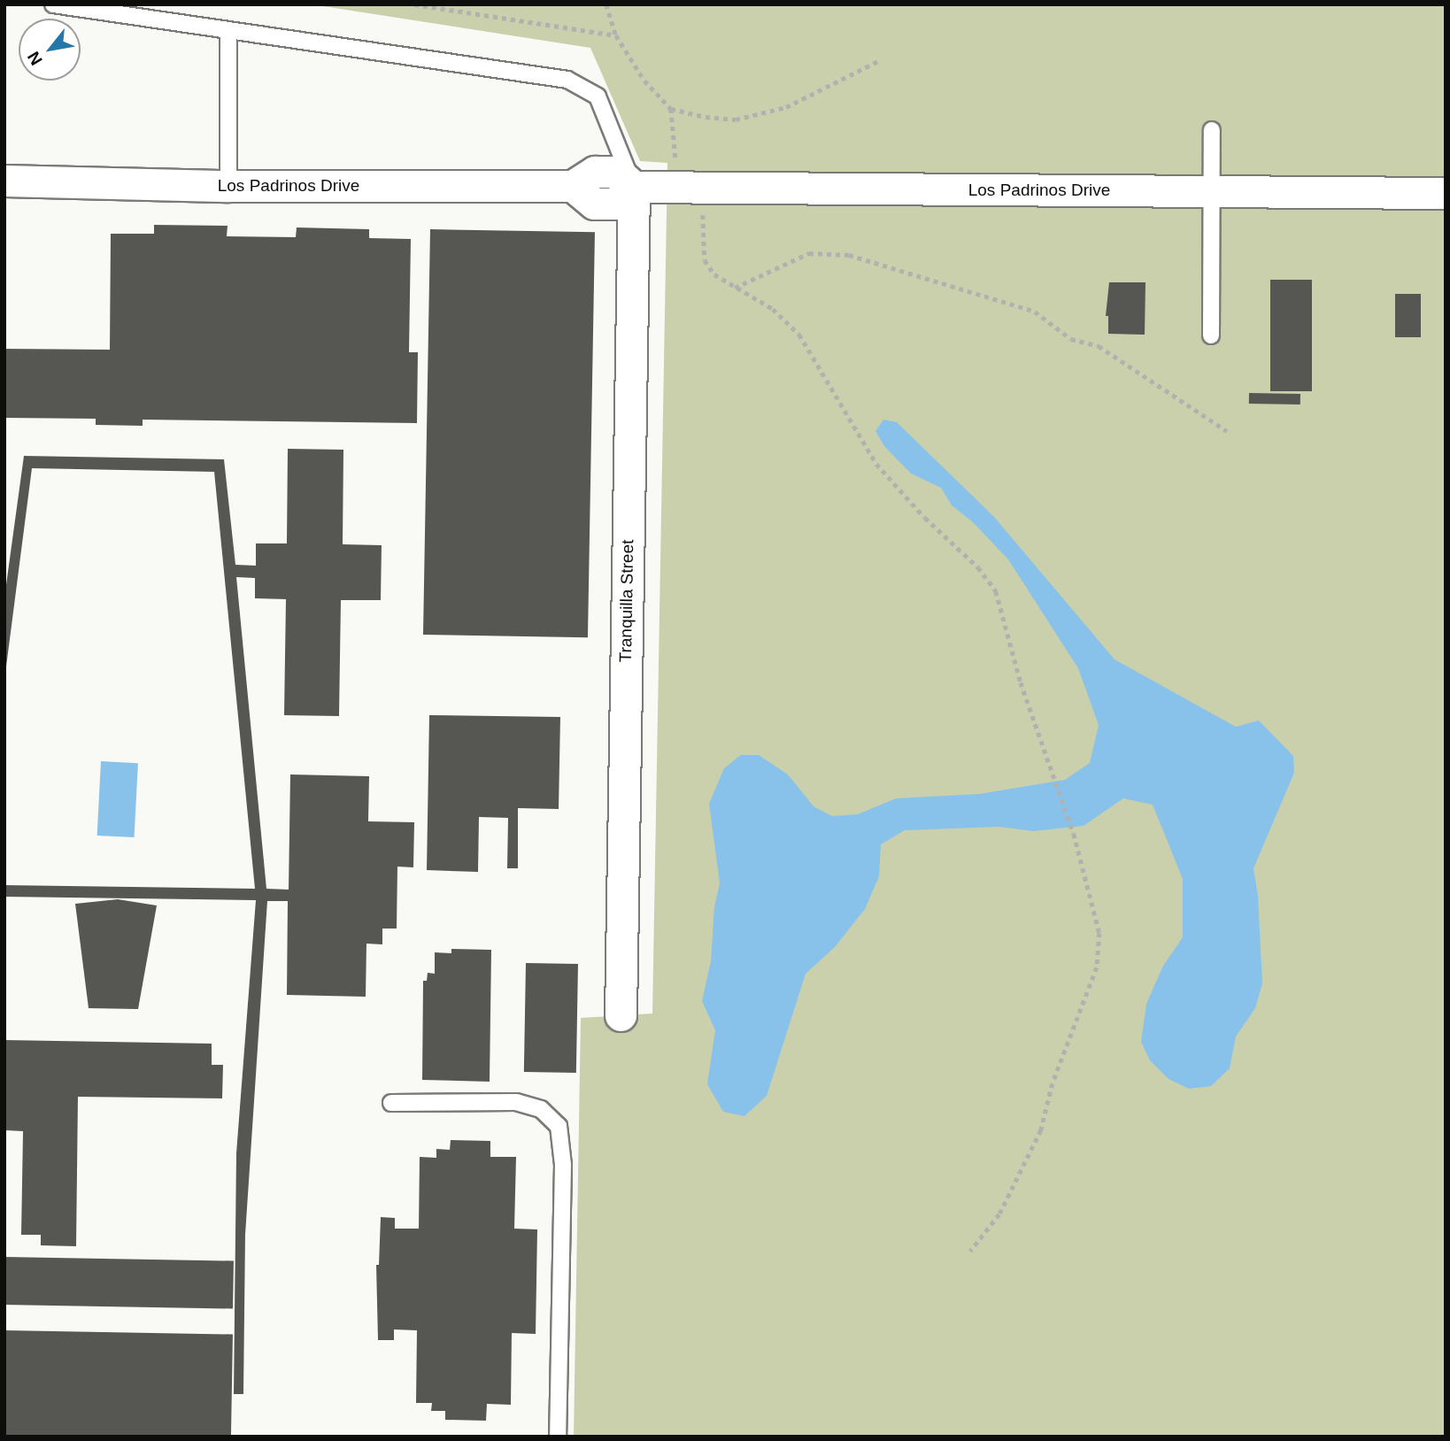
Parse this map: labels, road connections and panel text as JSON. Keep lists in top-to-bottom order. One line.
{"streets":{"street":["Los Padrinos Drive","Tranquilla Street"]},"crossings":[["Los Padrinos Drive","Tranquilla Street"]],"north":"bottom left"}
